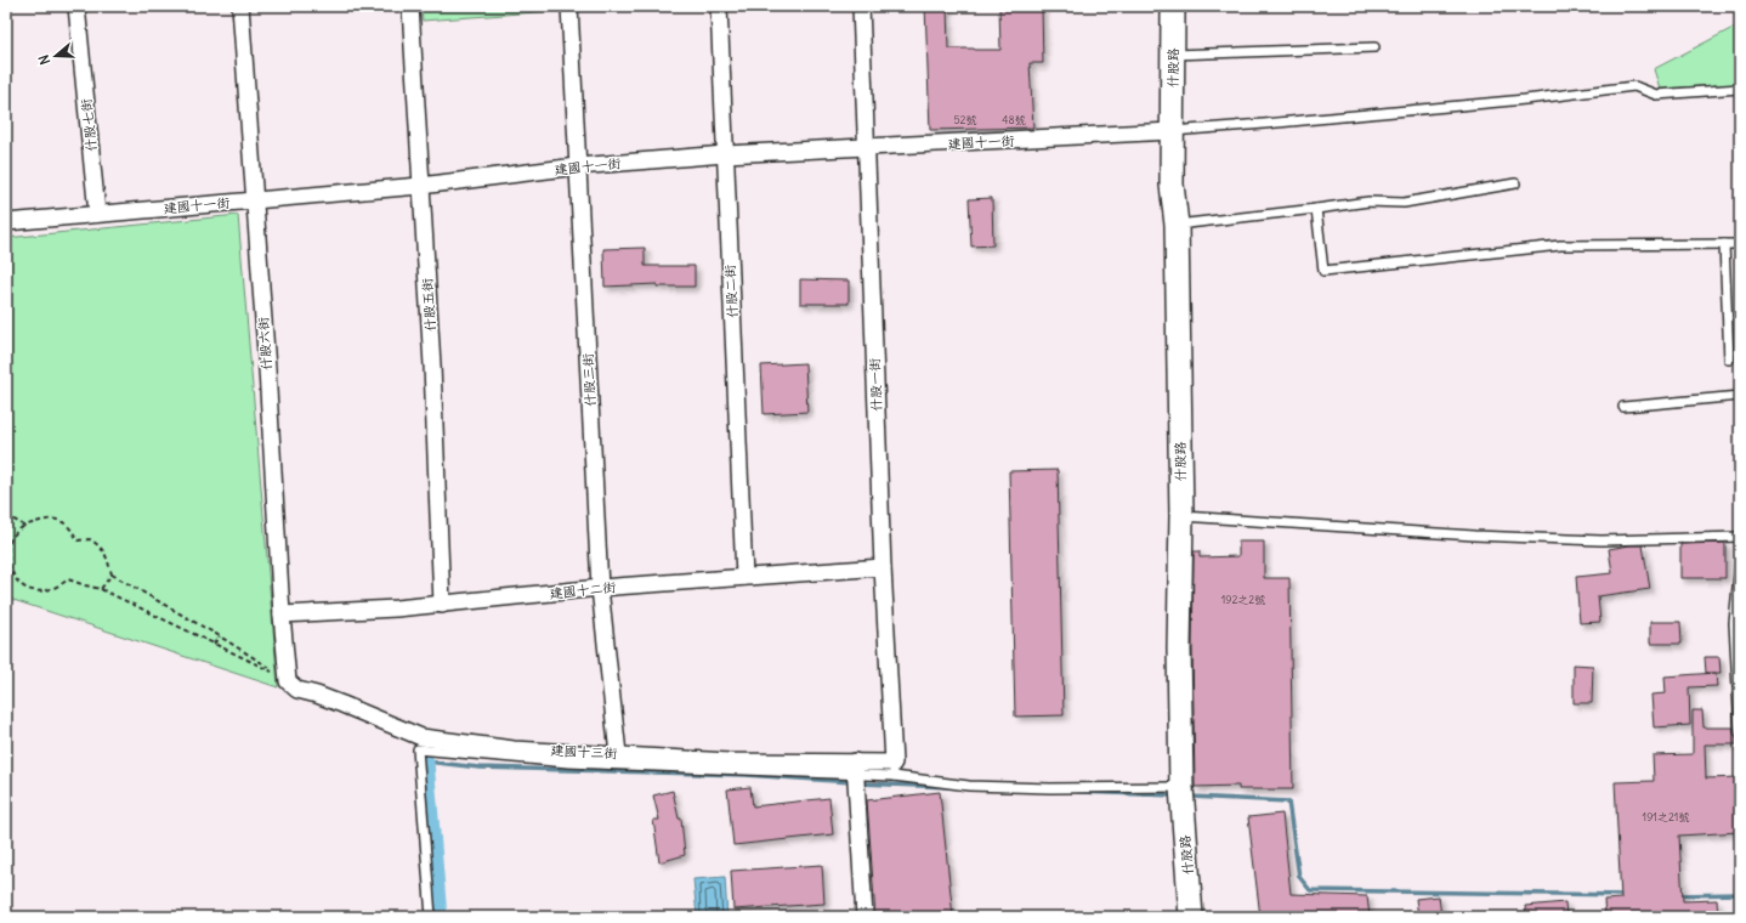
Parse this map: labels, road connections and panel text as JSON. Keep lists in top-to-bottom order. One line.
{"streets":{"street":["什股路","什股七街","建國十一街","什股二街","什股五街","什股六街","什股三街","什股一街","建國十二街","建國十三街"]},"crossings":[["什股路","建國十一街"],["什股七街","建國十一街"],["建國十一街","什股二街"],["建國十一街","什股五街"],["建國十一街","什股六街"],["建國十一街","什股三街"],["建國十一街","什股一街"],["什股二街","建國十二街"],["什股五街","建國十二街"],["什股六街","建國十二街"],["什股六街","建國十三街"],["什股三街","建國十二街"],["什股三街","建國十三街"],["什股一街","建國十二街"],["什股一街","建國十三街"]],"house_numbers":["52號","48號","192之2號","191之21號"],"north":"left"}
